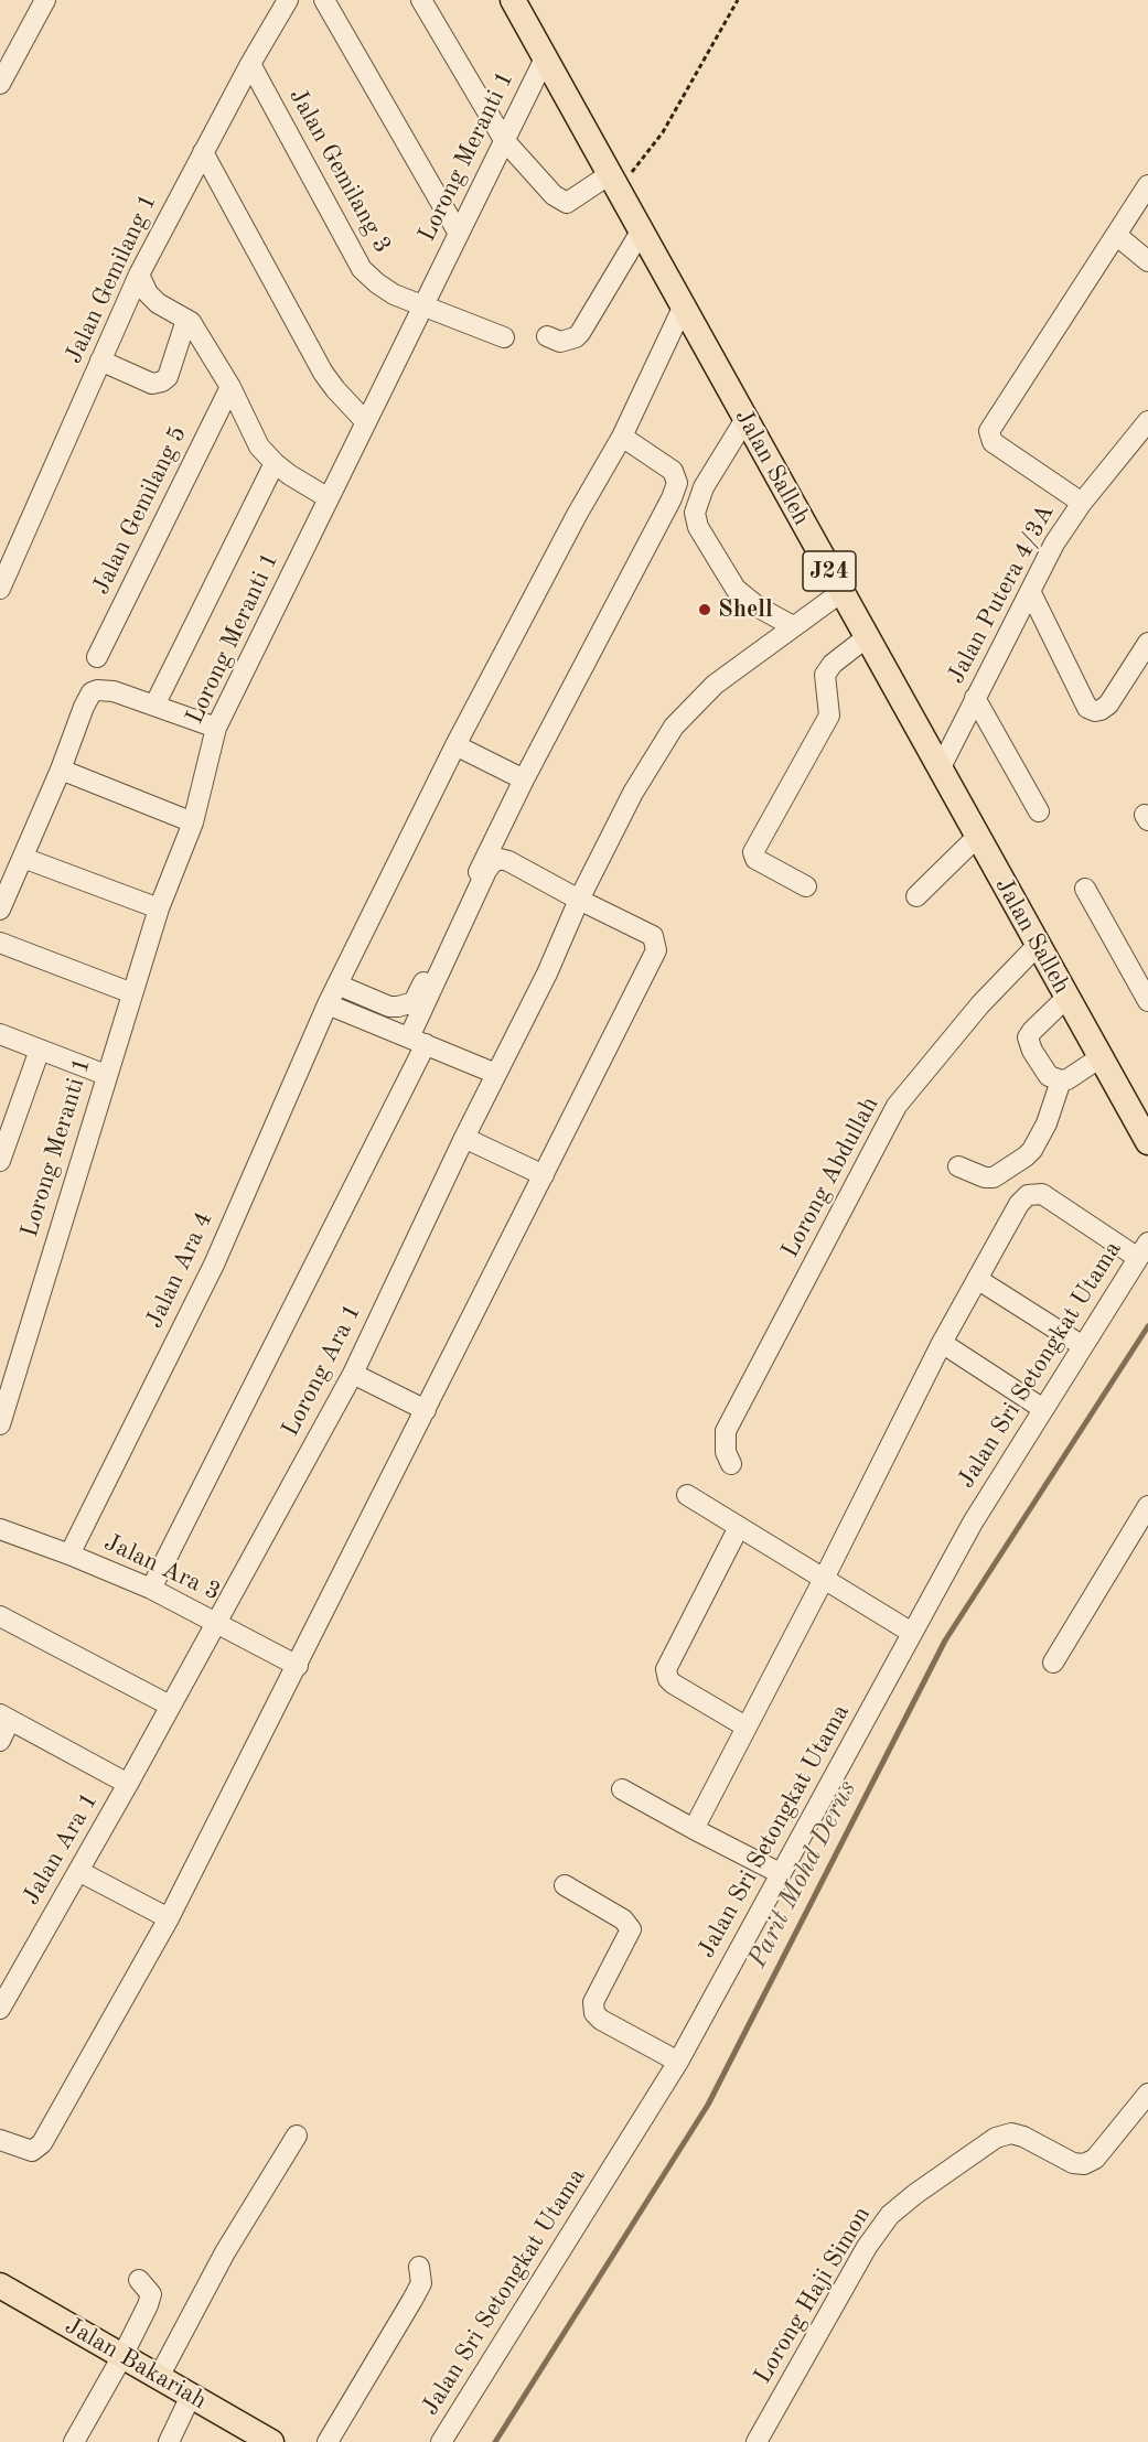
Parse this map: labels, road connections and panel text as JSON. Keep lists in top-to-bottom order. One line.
{"streets":{"main road":["Jalan Salleh","J24","Jalan Bakariah"],"street":["Lorong Meranti 1","Jalan Gemilang 3","Jalan Gemilang 1","Jalan Gemilang 5","Jalan Putera 4/3A","Lorong Abdullah","Jalan Ara 4","Jalan Sri Setongkat Utama","Lorong Ara 1","Jalan Ara 3","Jalan Ara 1","Lorong Haji Simon"]},"crossings":[["Lorong Meranti 1","Jalan Gemilang 3"],["Lorong Meranti 1","Jalan Salleh"],["Jalan Gemilang 3","Jalan Gemilang 1"],["Jalan Salleh","Jalan Putera 4/3A"],["Jalan Salleh","Lorong Abdullah"],["Jalan Salleh","Jalan Ara 4"],["Jalan Salleh","Lorong Ara 1"],["Jalan Ara 4","Jalan Ara 3"],["Lorong Ara 1","Jalan Ara 3"],["Lorong Ara 1","Jalan Ara 1"]],"water":["Parit Mohd Derus"],"places":["Shell"]}
